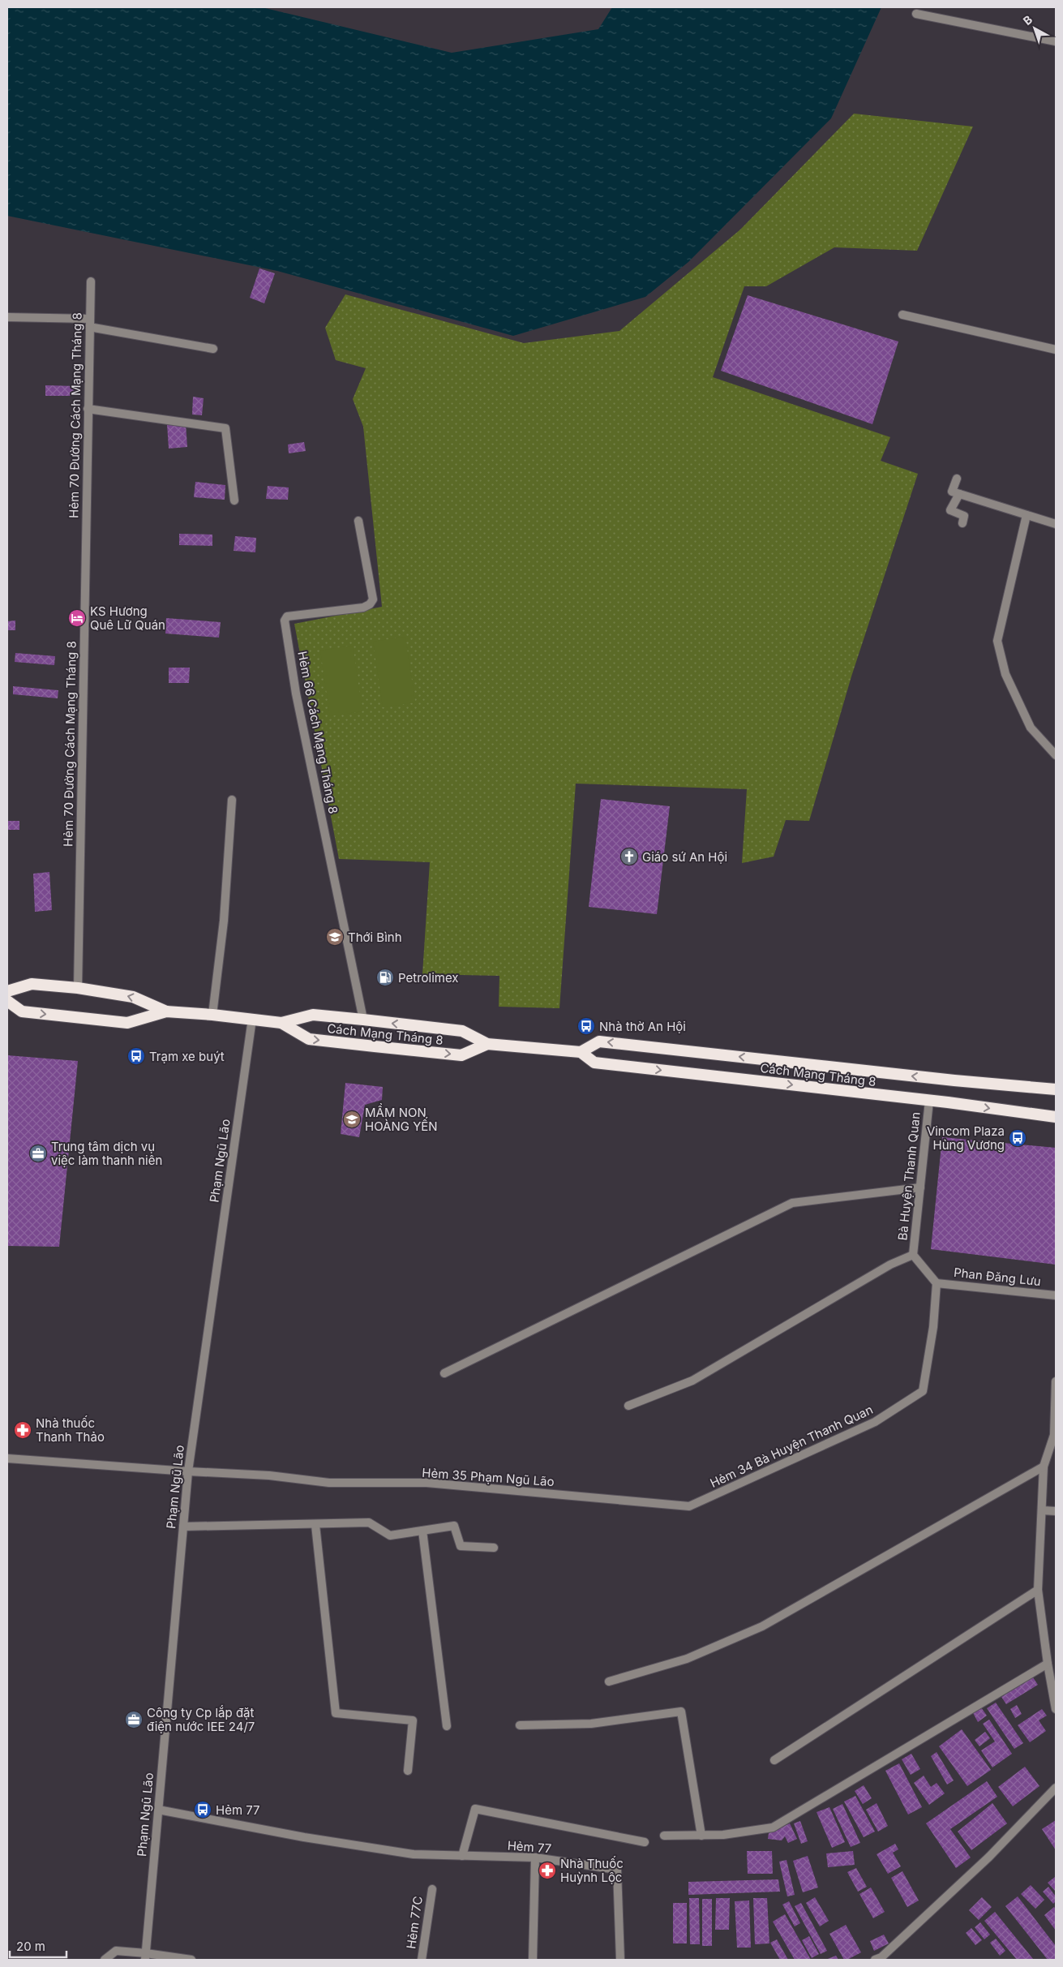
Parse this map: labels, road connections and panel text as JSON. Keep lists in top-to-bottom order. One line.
{"streets":{"highway":["Cách Mạng Tháng 8"],"street":["Hẻm 70 Đường Cách Mạng Tháng 8","Hẻm 66 Cách Mạng Tháng 8","Phạm Ngũ Lão","Bà Huyện Thanh Quan","Phan Đăng Lưu","Hẻm 34 Bà Huyện Thanh Quan","Hẻm 35 Phạm Ngũ Lão","Hẻm 77","Hẻm 77C"]},"crossings":[["Hẻm 70 Đường Cách Mạng Tháng 8","Cách Mạng Tháng 8"],["Hẻm 66 Cách Mạng Tháng 8","Cách Mạng Tháng 8"],["Cách Mạng Tháng 8","Phạm Ngũ Lão"],["Cách Mạng Tháng 8","Bà Huyện Thanh Quan"],["Phạm Ngũ Lão","Hẻm 35 Phạm Ngũ Lão"],["Phạm Ngũ Lão","Hẻm 77"],["Bà Huyện Thanh Quan","Phan Đăng Lưu"],["Bà Huyện Thanh Quan","Hẻm 34 Bà Huyện Thanh Quan"],["Phan Đăng Lưu","Hẻm 34 Bà Huyện Thanh Quan"],["Hẻm 34 Bà Huyện Thanh Quan","Hẻm 35 Phạm Ngũ Lão"]],"places":{"hotel":["KS Hương Quê Lữ Quán"],"church":["Giáo sứ An Hội"],"school or university":["Thới Bình","MẦM NON HOÀNG YẾN"],"fuel station":["Petrolimex"],"bus stop":["Nhà thờ An Hội","Trạm xe buýt","Vincom Plaza Hùng Vương","Hẻm 77"],"office":["Trung tâm dịch vụ việc làm thanh niên","Công ty Cp lắp đặt điện nước IEE 24/7"],"pharmacy":["Nhà thuốc Thanh Thảo","Nhà Thuốc Huỳnh Lộc"]},"scale_bar":"20 m","north":"top left"}
